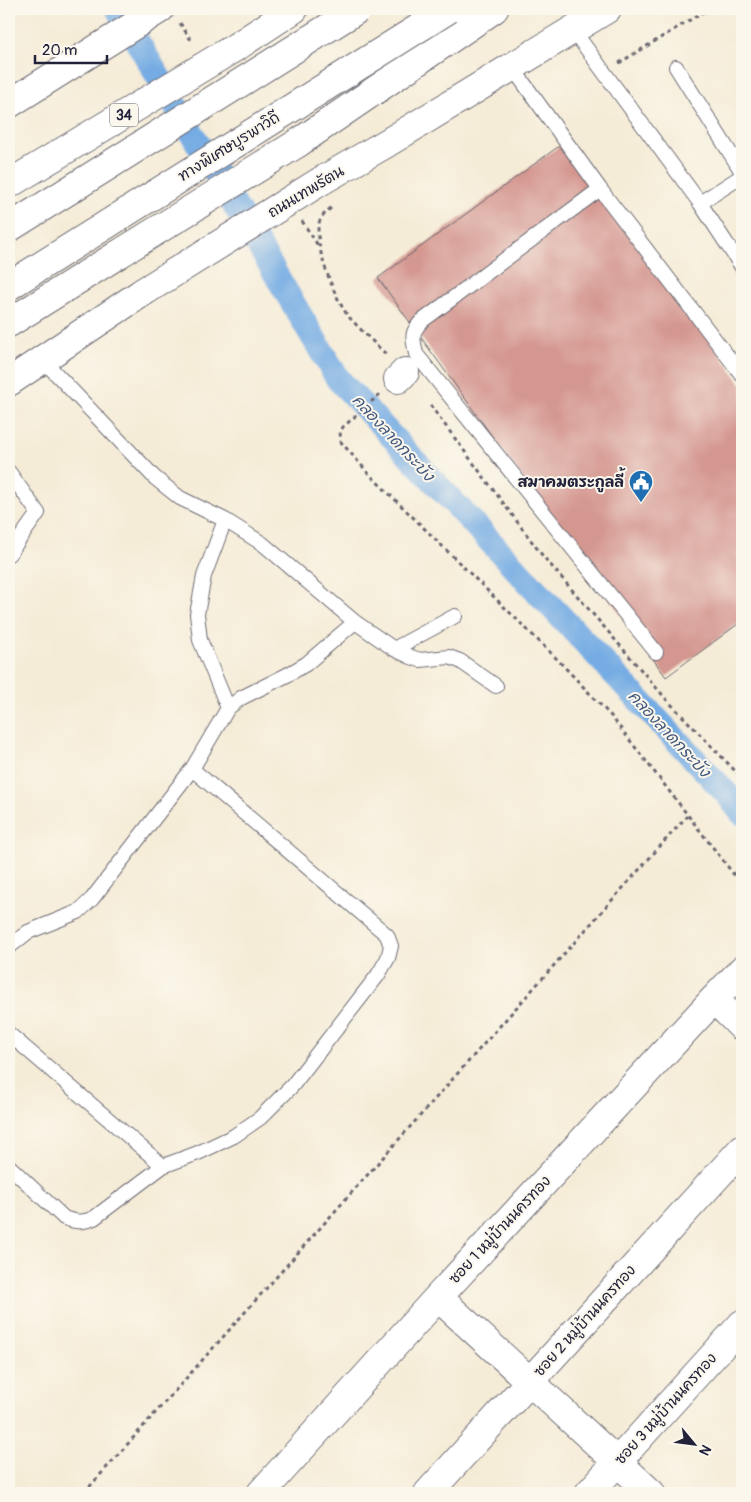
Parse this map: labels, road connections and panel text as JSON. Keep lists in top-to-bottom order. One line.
{"streets":{"main road":["34","ทางพิเศษบูรพาวิถี","ถนนเทพรัตน","ซอย 1 หมู่บ้านนครทอง","ซอย 2 หมู่บ้านนครทอง","ซอย 3 หมู่บ้านนครทอง"]},"water":["คลองลาดกระบัง"],"places":{"public building":["สมาคมตระกูลลี้"]},"scale_bar":"20 m","north":"bottom right"}
